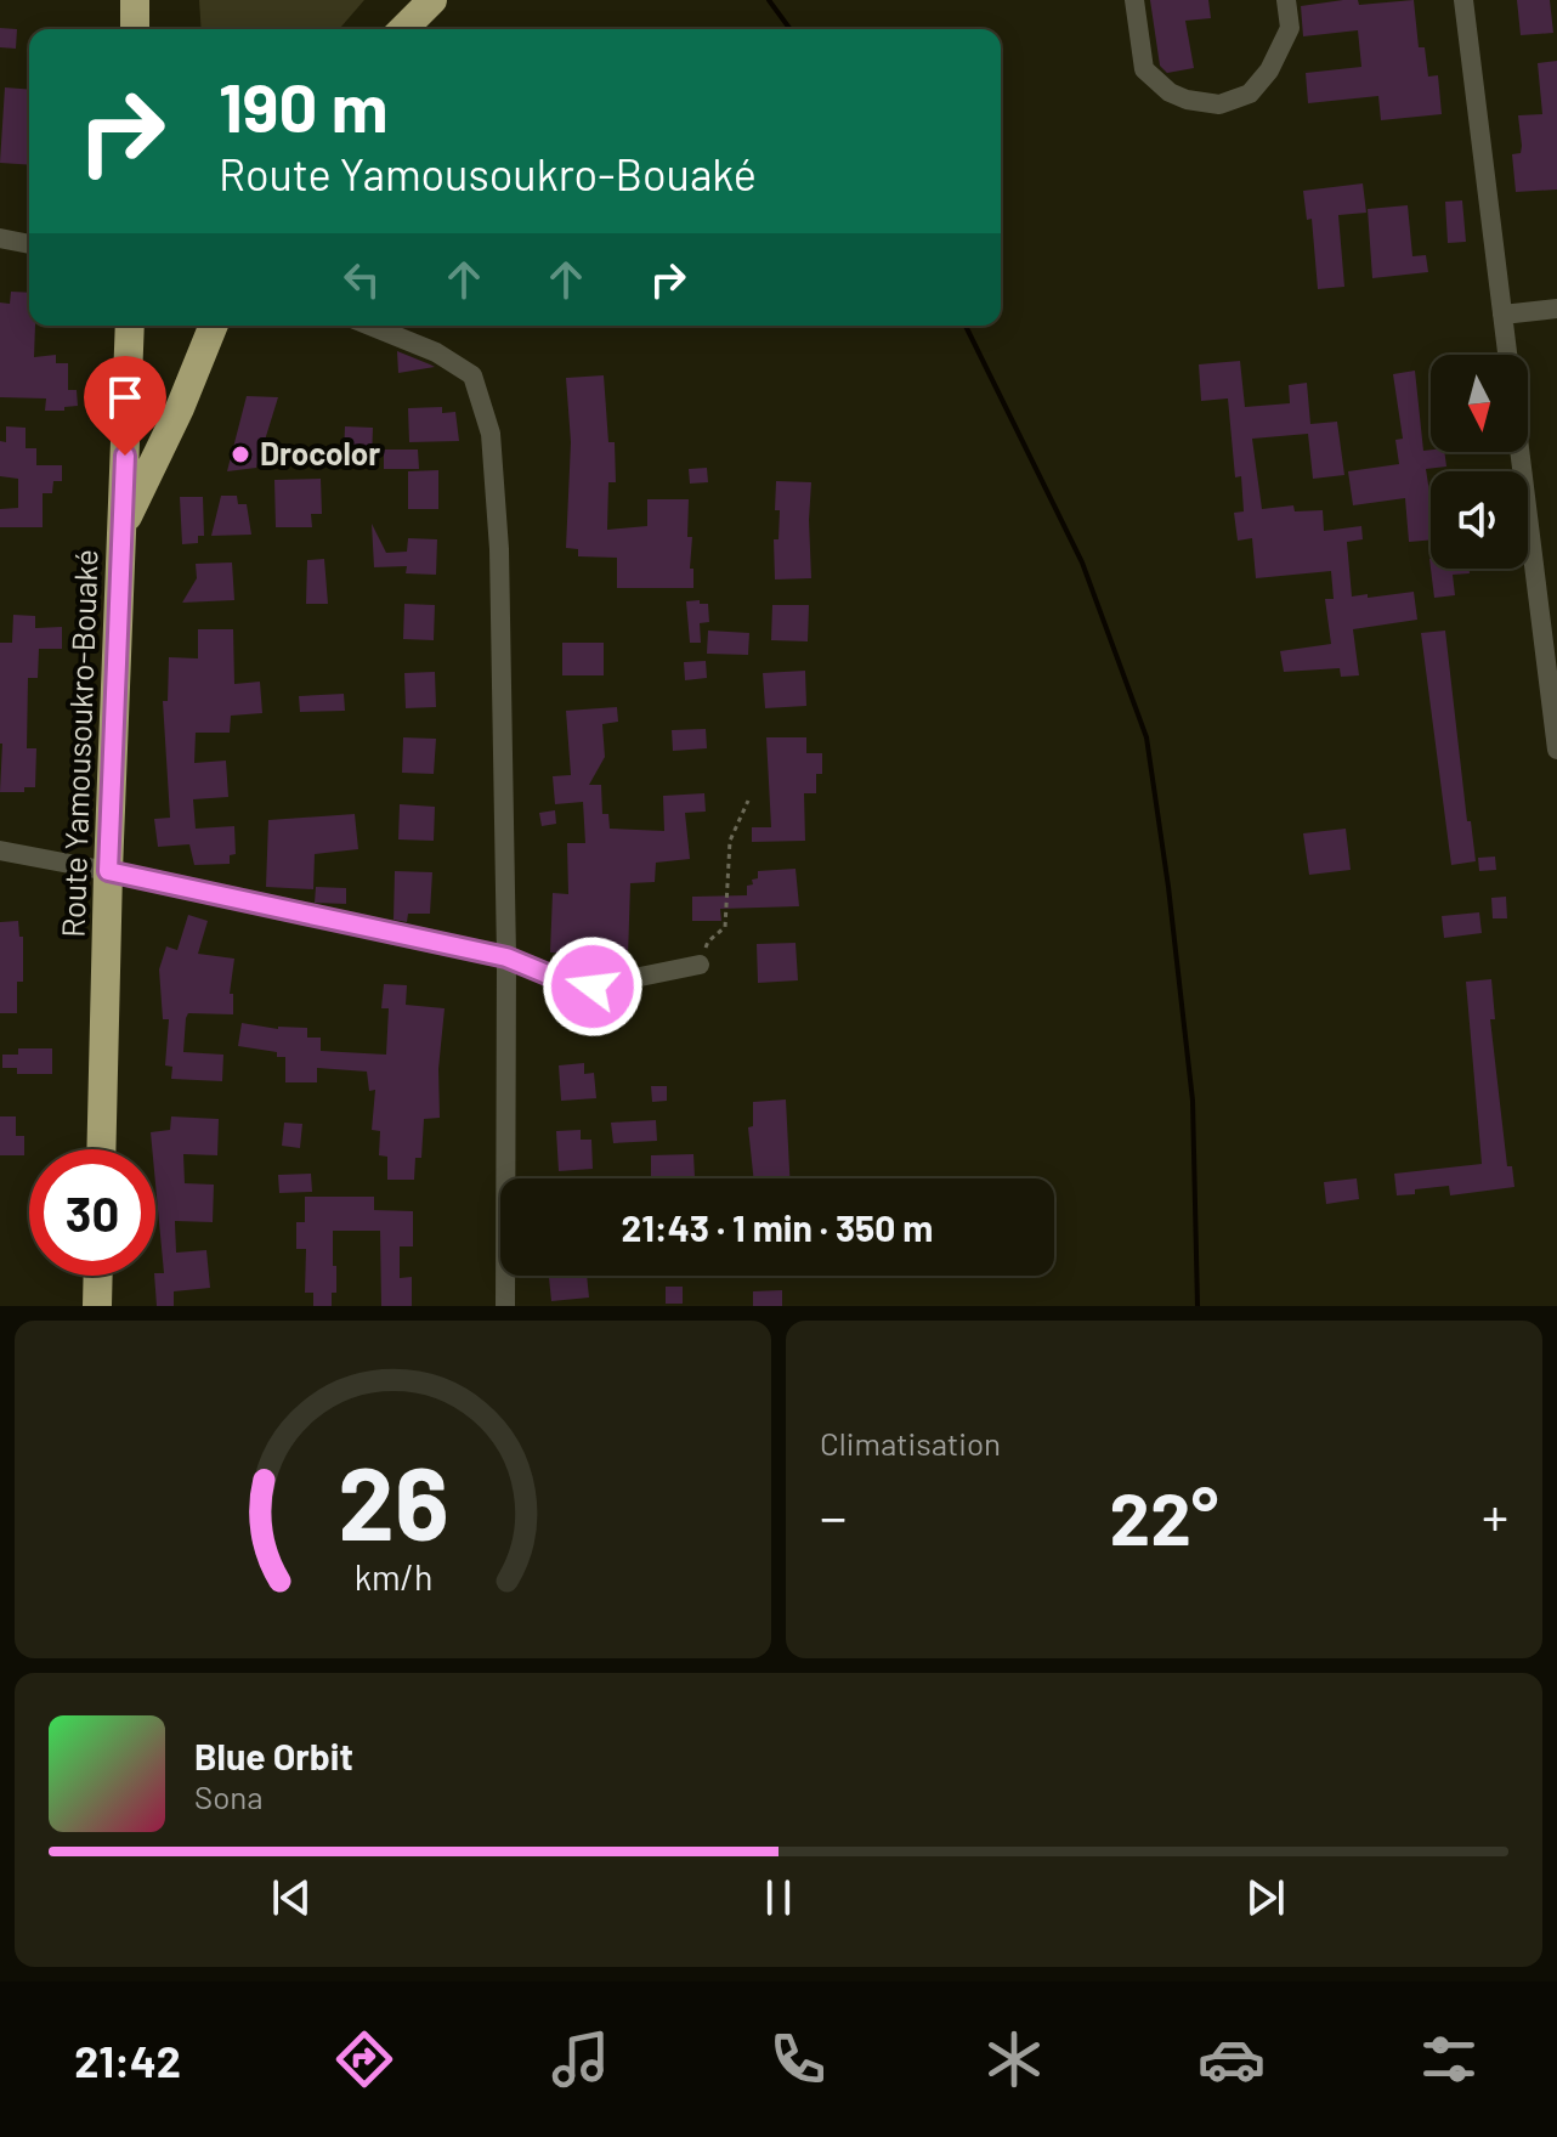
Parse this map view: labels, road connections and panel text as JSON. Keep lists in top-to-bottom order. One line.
{"streets":{"highway":["Route Yamousoukro-Bouaké"]},"places":["Drocolor"],"north":"bottom","page":{"turn":["190 m","Route Yamousoukro-Bouaké"],"limit":"30","trip":"21:43 · 1 min · 350 m","tile":"Climatisation","heat":["−","22°","+"],"song":["Blue Orbit","Sona"],"tabs":"21:42","gauge":["26","km/h"]}}
